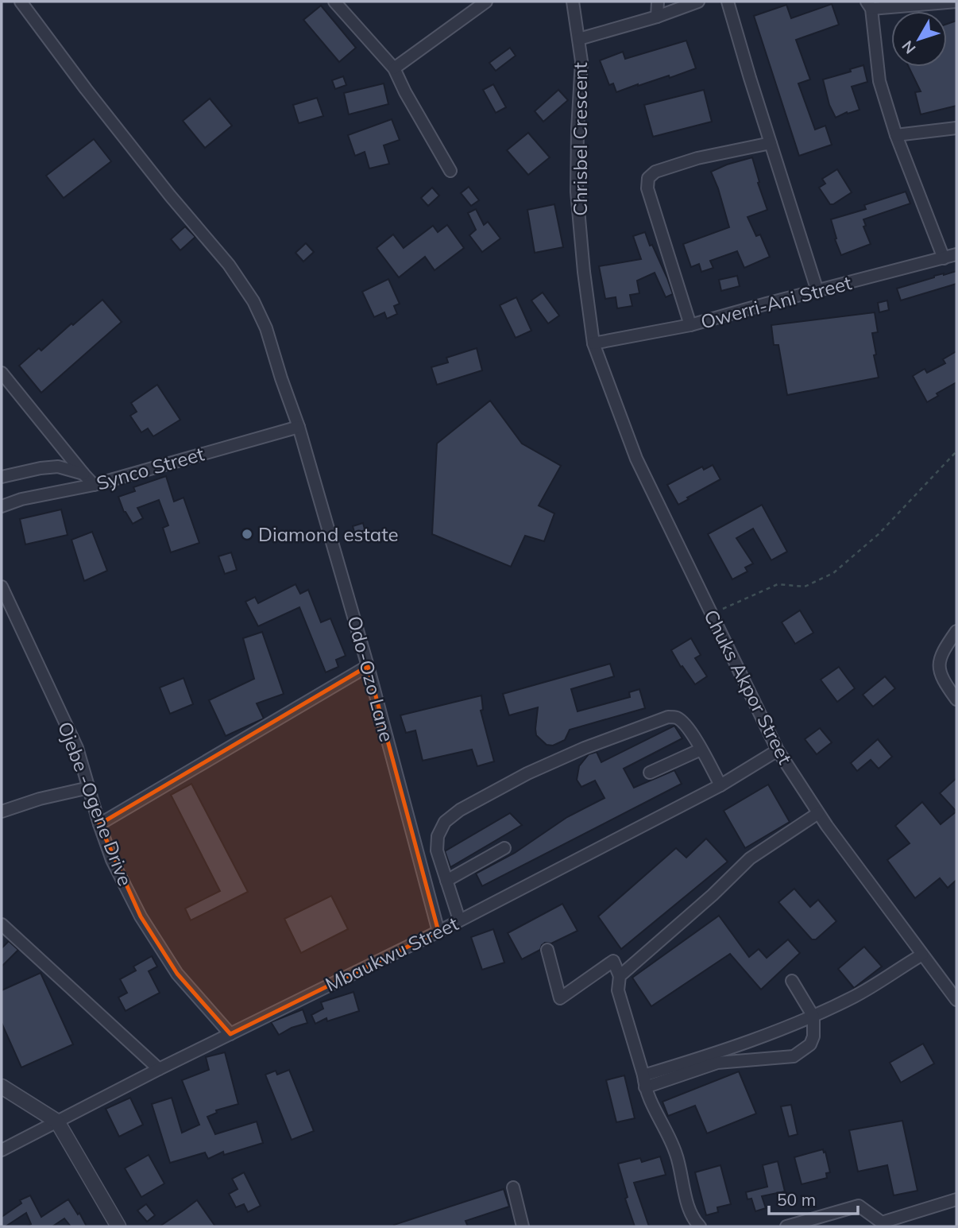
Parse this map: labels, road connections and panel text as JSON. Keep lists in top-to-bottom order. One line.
{"streets":{"street":["Chrisbel Crescent","Owerri-Ani Street","Synco Street","Odo-Ozo Lane","Chuks Akpor Street","Ojebe -Ogene Drive","Mbaukwu Street"]},"crossings":[["Chrisbel Crescent","Owerri-Ani Street"],["Chrisbel Crescent","Chuks Akpor Street"],["Owerri-Ani Street","Chuks Akpor Street"],["Synco Street","Odo-Ozo Lane"],["Odo-Ozo Lane","Mbaukwu Street"],["Chuks Akpor Street","Mbaukwu Street"],["Ojebe -Ogene Drive","Mbaukwu Street"]],"places":["Diamond estate"],"scale_bar":"50 m","north":"bottom left"}
